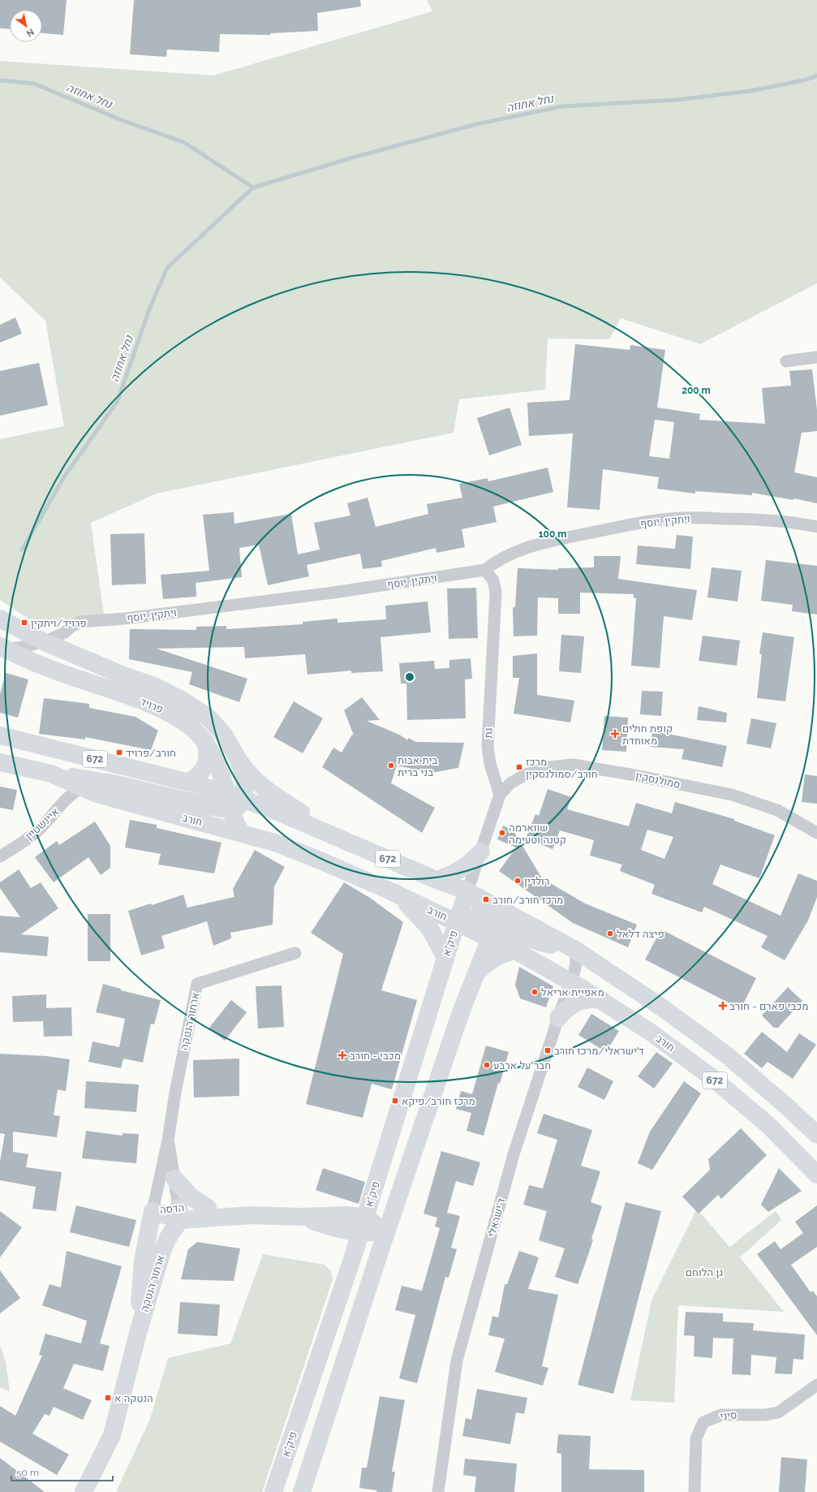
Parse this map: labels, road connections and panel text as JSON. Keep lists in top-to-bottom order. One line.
{"streets":{"main road":["פרויד","672","חורב","פיק\"א","ארתור הנטקה","הדסה"],"street":["ויתקין, יוסף","גת","סמולנסקין","איינשטיין","ד'ישראלי","סיני"]},"crossings":[["ויתקין, יוסף","פרויד"],["ויתקין, יוסף","גת"],["פרויד","672"],["פרויד","חורב"],["גת","סמולנסקין"],["672","פיק\"א"],["672","ד'ישראלי"],["חורב","איינשטיין"],["חורב","פיק\"א"],["חורב","ד'ישראלי"],["פיק\"א","הדסה"],["ארתור הנטקה","הדסה"]],"water":["נחל אחוזה"],"parks":["גן הלוחם"],"places":{"transit":["פרויד/ויתקין","חורב/פרויד","מרכז חורב/סמולנסקין","מרכז חורב/חורב","ד׳ישראלי/מרכז חורב","מרכז חורב/פיקא","הנטקה א"],"health":["קופת חולים מאוחדת","מכבי פארם - חורב","מכבי - חורב"],"other":["בית אבות בני ברית","שווארמה קטנה וטעימה","רולדין","פיצה דלאל","מאפיית אריאל","חבר על ארבע"]},"scale_bar":"50 m","north":"bottom right","rings":["200 m","100 m"]}
